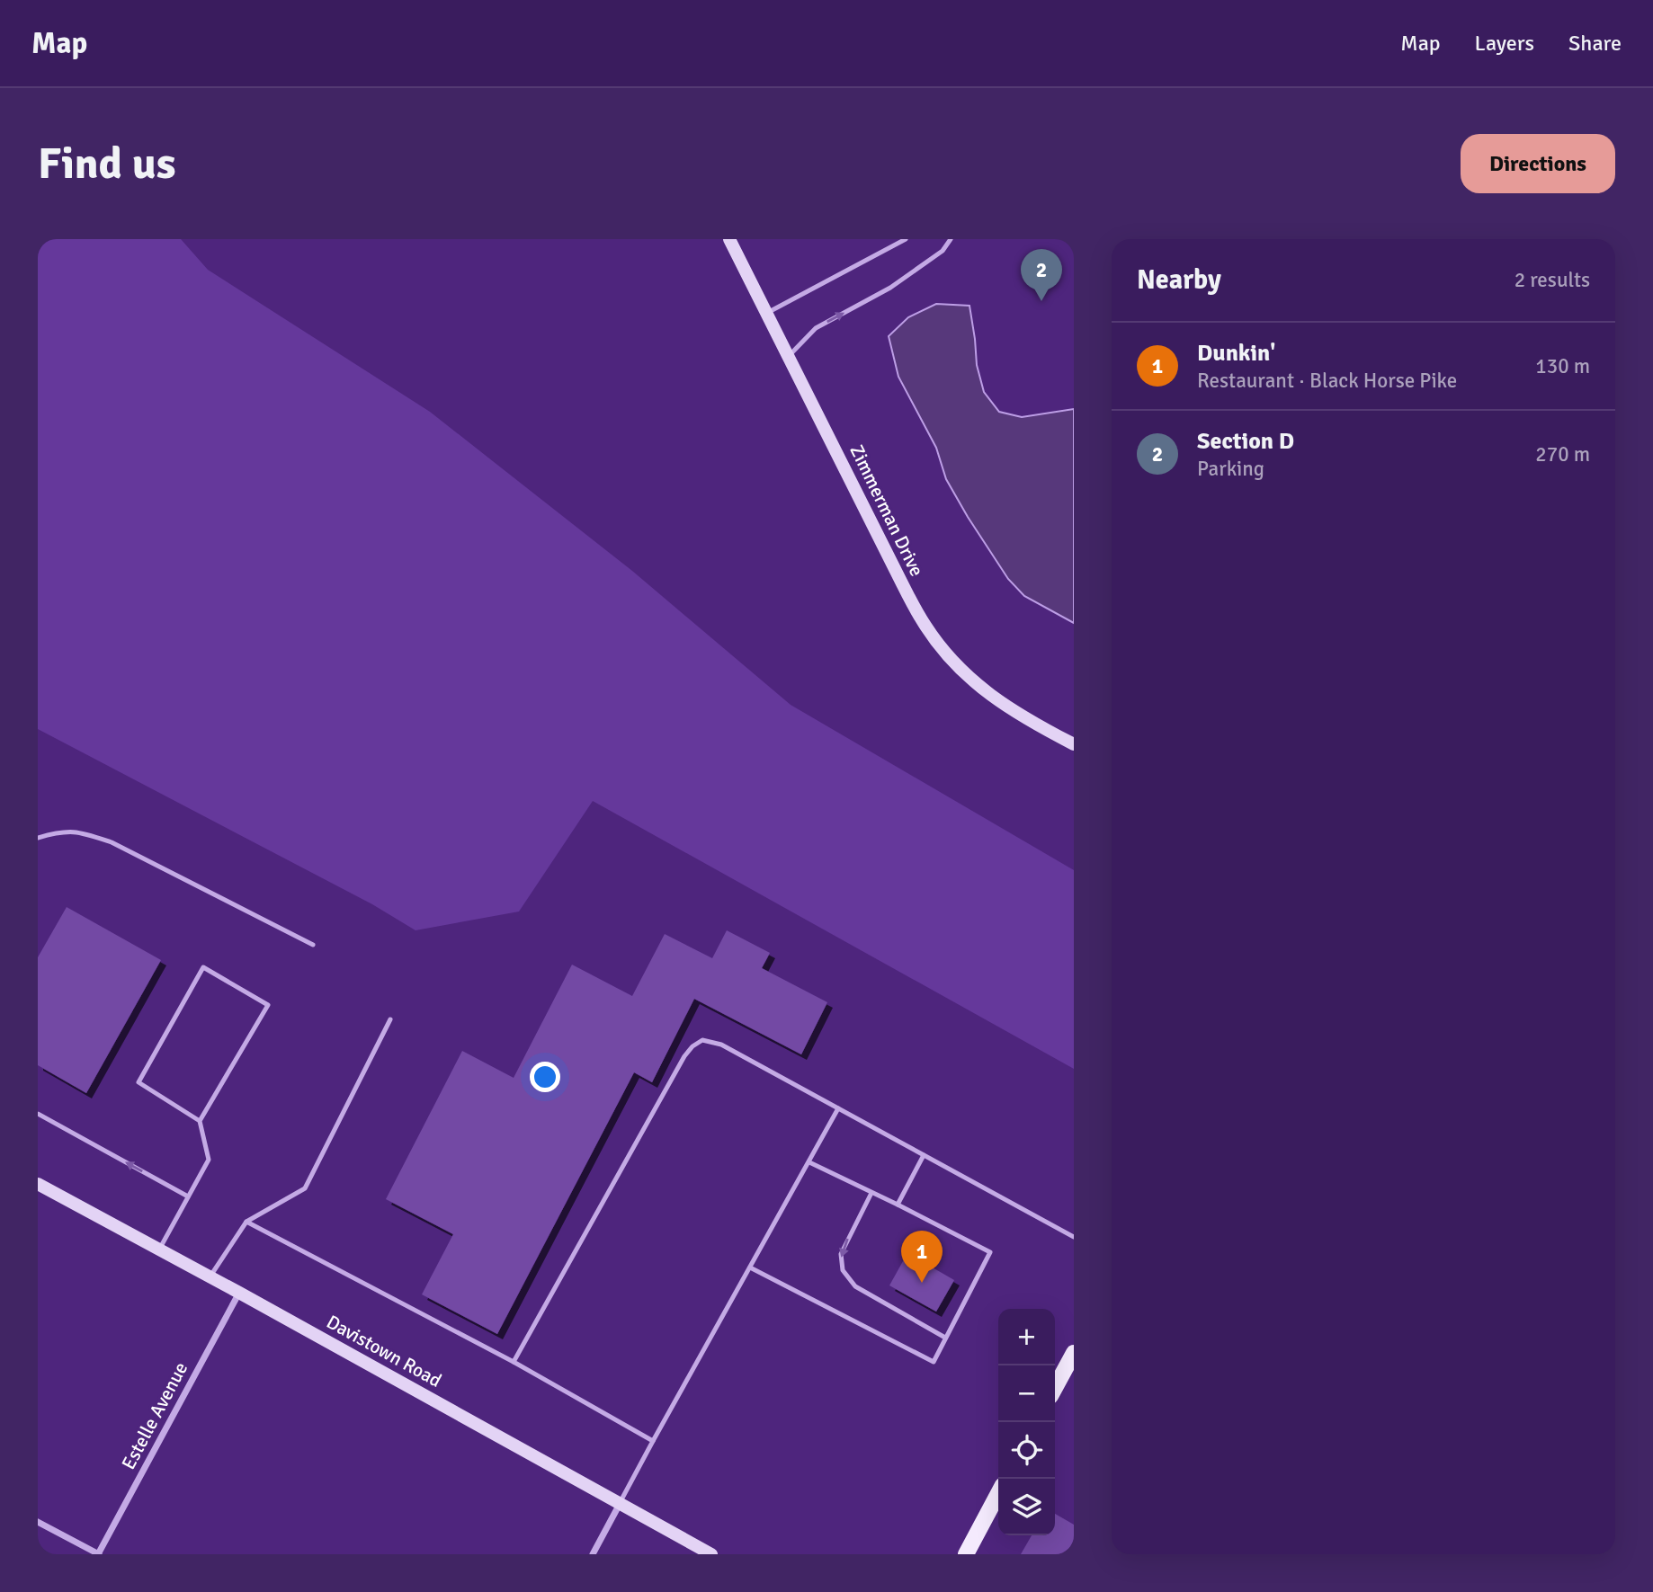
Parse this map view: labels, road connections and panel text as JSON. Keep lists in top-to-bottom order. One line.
{"streets":{"street":["Zimmerman Drive","Davistown Road","Estelle Avenue"]},"crossings":[["Davistown Road","Estelle Avenue"]],"page":{"header":"Map","nav":["Map","Layers","Share"],"buttons":"Directions","title":"Find us","heading":["Nearby","2 results"],"pins":["2","1"],"list":[{"mark":"1","name":"Dunkin'","note":"Restaurant · Black Horse Pike","value":"130 m"},{"mark":"2","name":"Section D","note":"Parking","value":"270 m"}],"map_buttons":["+","−"]}}
